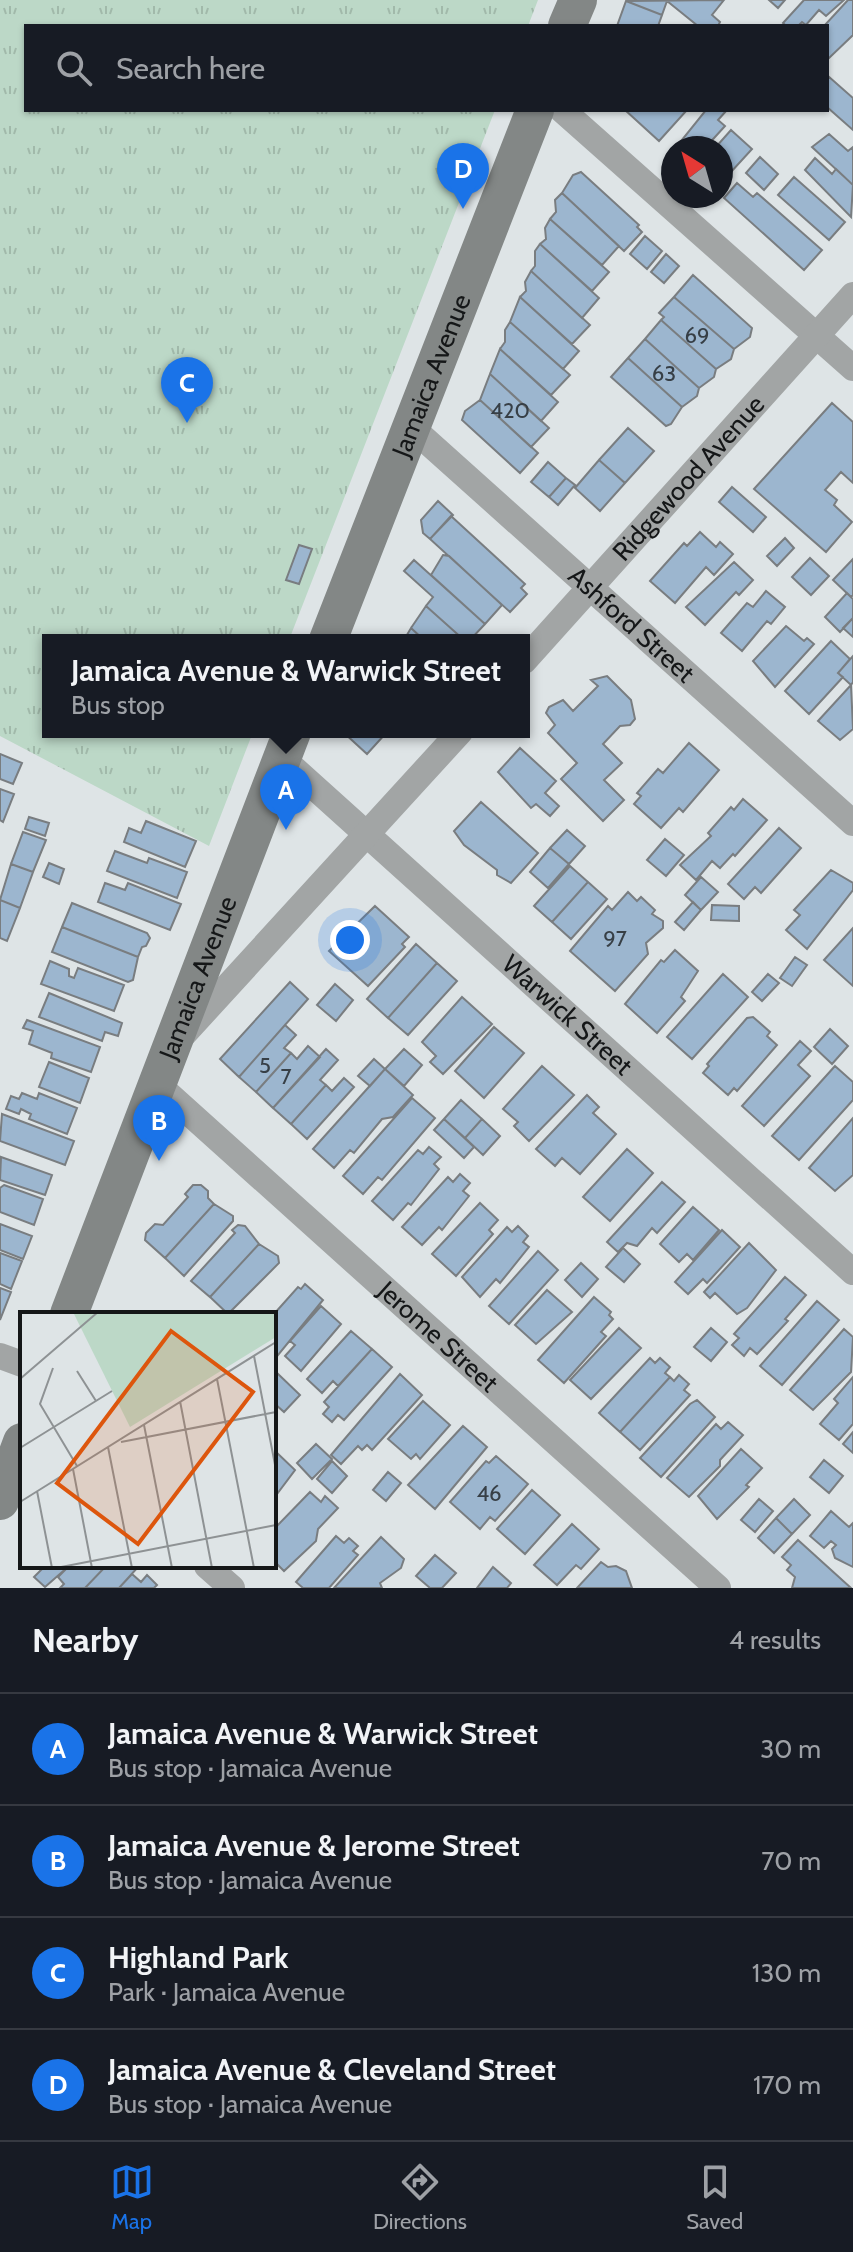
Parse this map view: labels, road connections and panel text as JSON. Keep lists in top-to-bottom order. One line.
{"streets":{"main road":["Jamaica Avenue"],"street":["Ridgewood Avenue","Ashford Street","Warwick Street","Jerome Street"]},"crossings":[["Jamaica Avenue","Ashford Street"],["Jamaica Avenue","Warwick Street"],["Jamaica Avenue","Jerome Street"],["Ridgewood Avenue","Ashford Street"]],"house_numbers":["69","63","420","97","5","7","46"],"north":"top left","page":{"search":"Search here","pins":["D","C","A","B"],"popup":["Jamaica Avenue & Warwick Street","Bus stop"],"heading":["Nearby","4 results"],"list":[{"mark":"A","name":"Jamaica Avenue & Warwick Street","note":"Bus stop · Jamaica Avenue","value":"30 m"},{"mark":"B","name":"Jamaica Avenue & Jerome Street","note":"Bus stop · Jamaica Avenue","value":"70 m"},{"mark":"C","name":"Highland Park","note":"Park · Jamaica Avenue","value":"130 m"},{"mark":"D","name":"Jamaica Avenue & Cleveland Street","note":"Bus stop · Jamaica Avenue","value":"170 m"}],"nav":["Map","Directions","Saved"]}}
